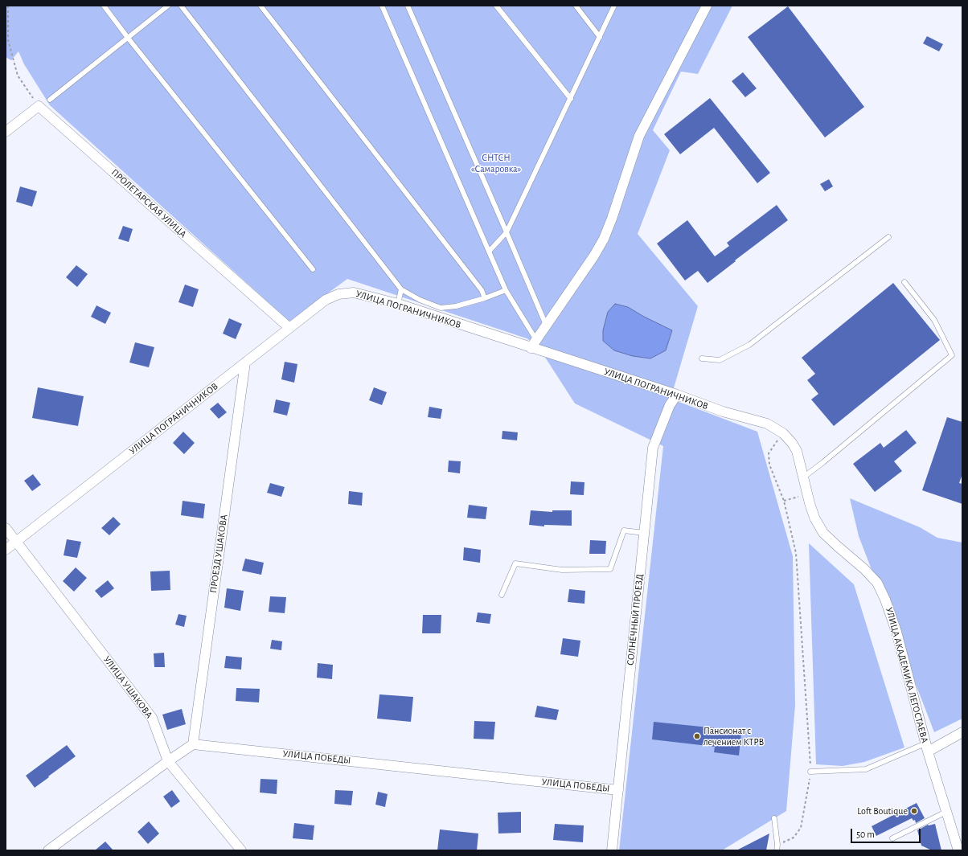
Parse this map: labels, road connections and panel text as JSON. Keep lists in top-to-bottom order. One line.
{"streets":{"street":["ПРОЛЕТАРСКАЯ УЛИЦА","УЛИЦА ПОГРАНИЧНИКОВ","ПРОЕЗД УШАКОВА","СОЛНЕЧНЫЙ ПРОЕЗД","УЛИЦА АКАДЕМИКА ЛЕГОСТАЕВА","УЛИЦА УШАКОВА","УЛИЦА ПОБЕДЫ"]},"crossings":[["ПРОЛЕТАРСКАЯ УЛИЦА","УЛИЦА ПОГРАНИЧНИКОВ"],["УЛИЦА ПОГРАНИЧНИКОВ","ПРОЕЗД УШАКОВА"],["УЛИЦА ПОГРАНИЧНИКОВ","СОЛНЕЧНЫЙ ПРОЕЗД"],["УЛИЦА ПОГРАНИЧНИКОВ","УЛИЦА АКАДЕМИКА ЛЕГОСТАЕВА"],["УЛИЦА ПОГРАНИЧНИКОВ","УЛИЦА УШАКОВА"],["ПРОЕЗД УШАКОВА","УЛИЦА ПОБЕДЫ"],["СОЛНЕЧНЫЙ ПРОЕЗД","УЛИЦА ПОБЕДЫ"]],"parks":["СНТСН «Самаровка»"],"places":["Пансионат с лечением КТРВ","Loft Boutique"],"scale_bar":"50 m"}
